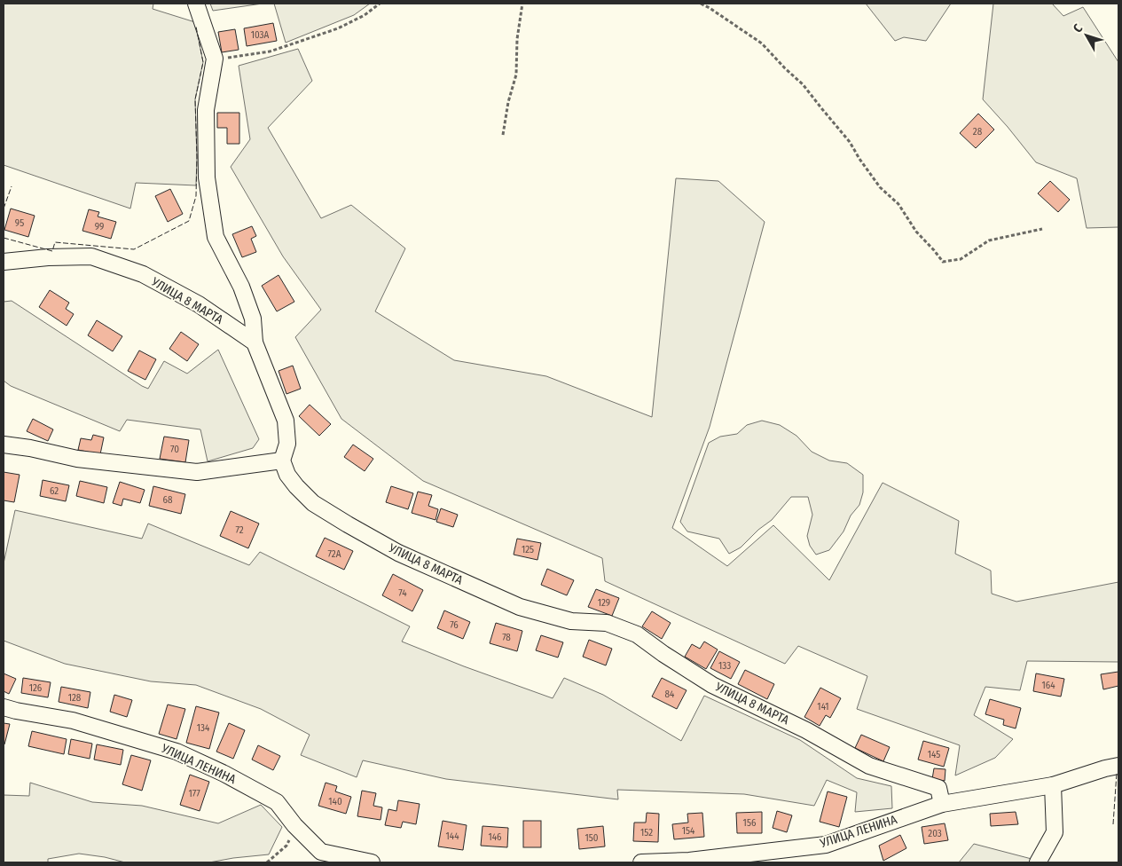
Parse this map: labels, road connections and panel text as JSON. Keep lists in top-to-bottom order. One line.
{"streets":{"street":["УЛИЦА 8 МАРТА","УЛИЦА ЛЕНИНА"]},"crossings":[["УЛИЦА 8 МАРТА","УЛИЦА ЛЕНИНА"]],"house_numbers":["103А","28","95","99","70","62","68","72","125","72А","74","129","76","78","133","164","126","84","128","141","134","145","177","140","156","154","152","203","144","146","150"],"north":"top left"}
